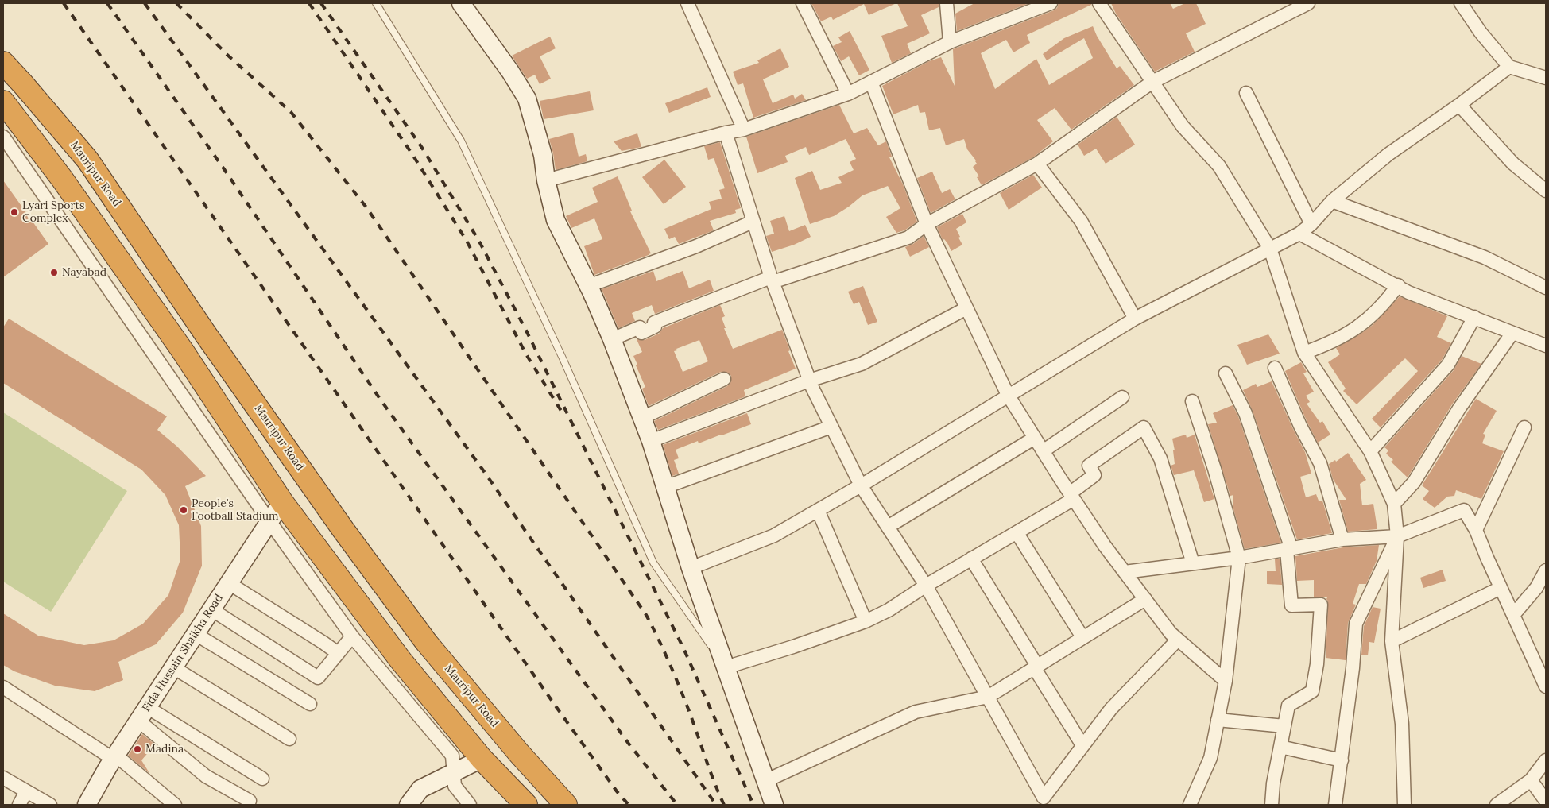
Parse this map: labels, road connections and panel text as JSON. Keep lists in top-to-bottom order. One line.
{"streets":{"highway":["Mauripur Road"],"street":["Fida Hussain Shaikha Road"]},"places":["Lyari Sports Complex","Nayabad","People's Football Stadium","Madina"]}
